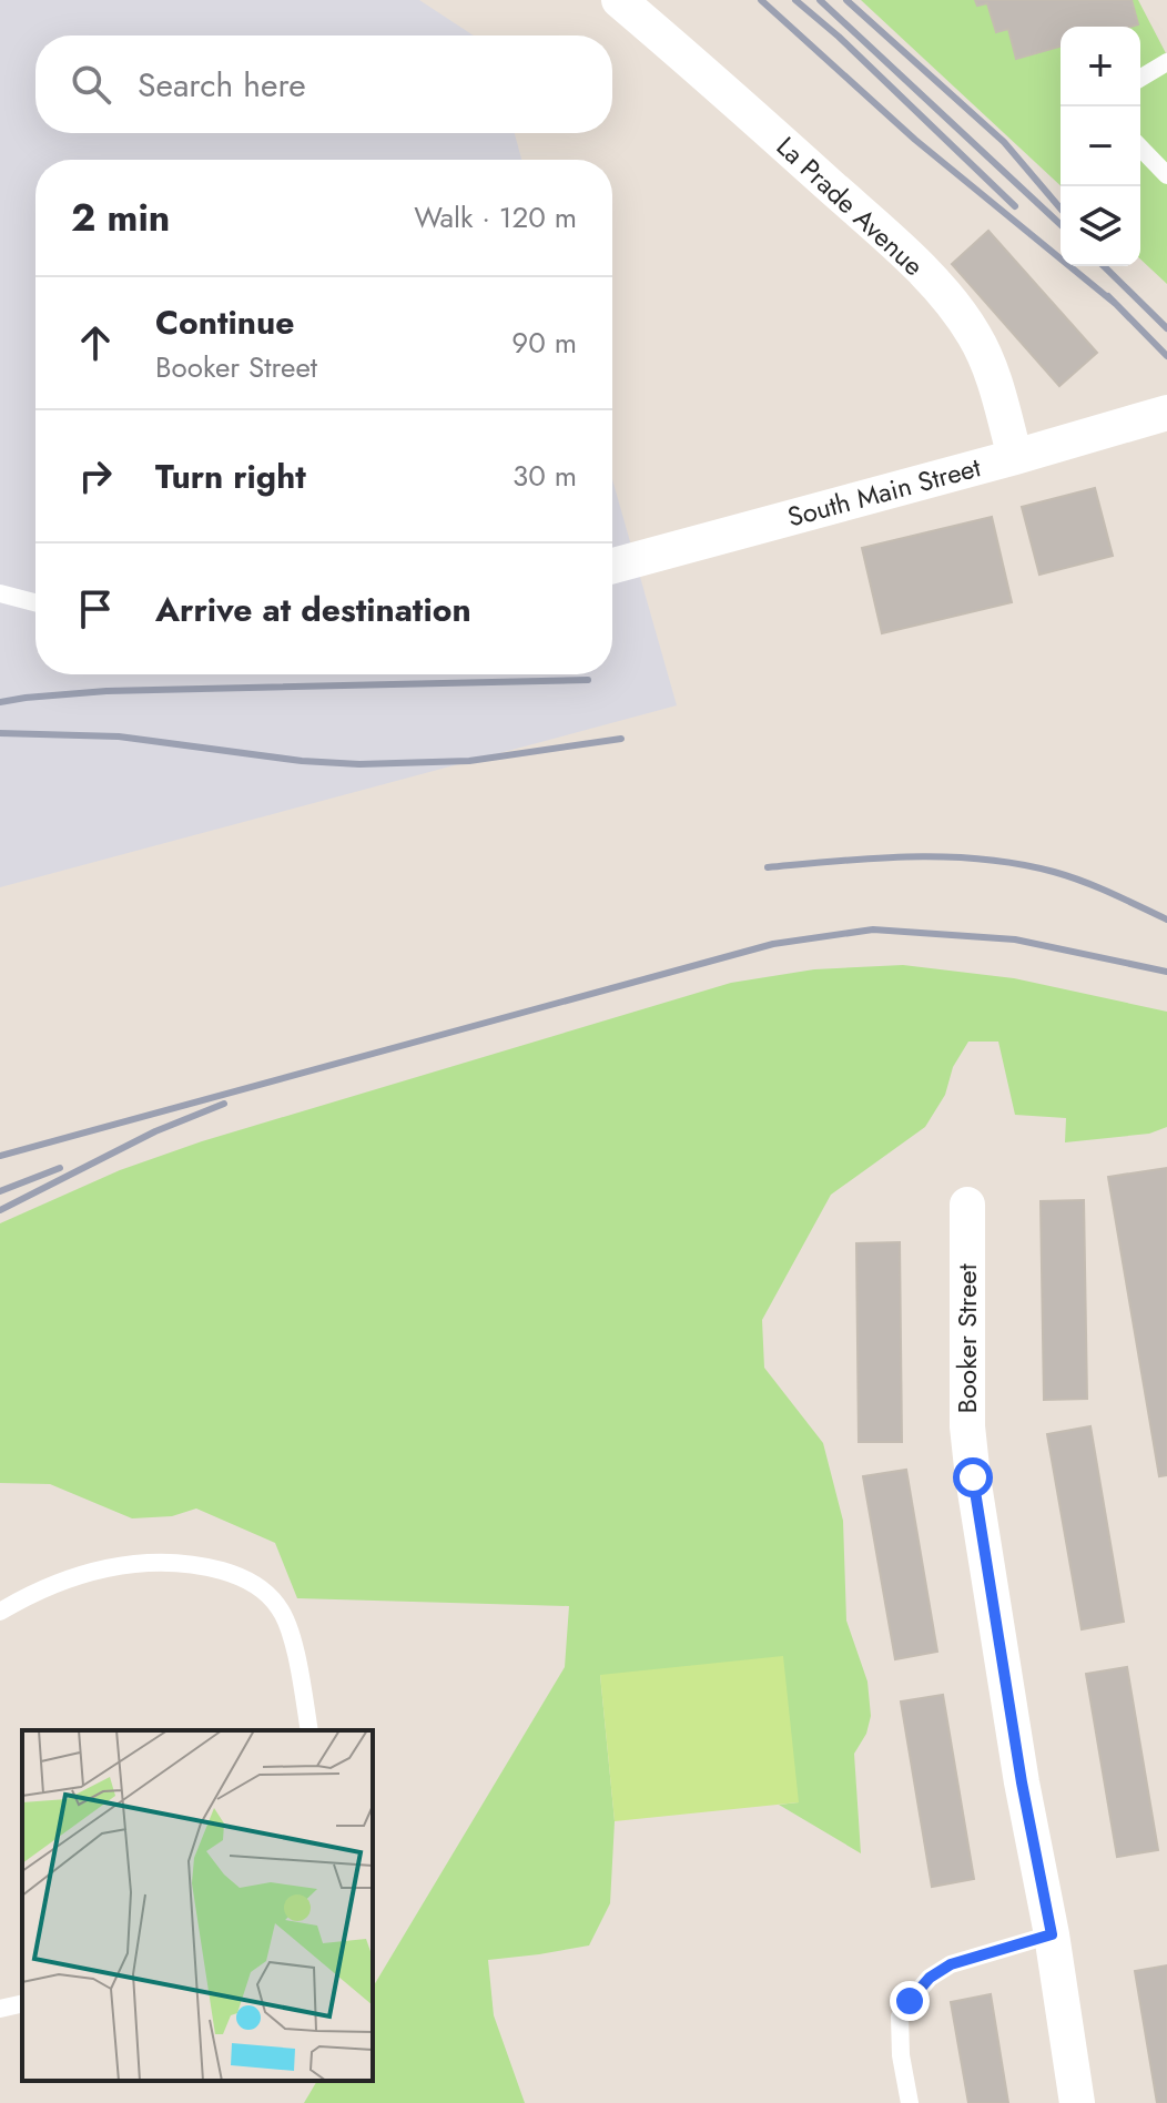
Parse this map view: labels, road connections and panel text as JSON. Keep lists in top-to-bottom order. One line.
{"streets":{"street":["La Prade Avenue","South Main Street","Booker Street"]},"crossings":[["La Prade Avenue","South Main Street"]],"page":{"map_buttons":["+","−"],"search":"Search here","heading":["2 min","Walk · 120 m"],"list":[["Continue","Booker Street","90 m"],["Turn right","30 m"],"Arrive at destination"]}}
